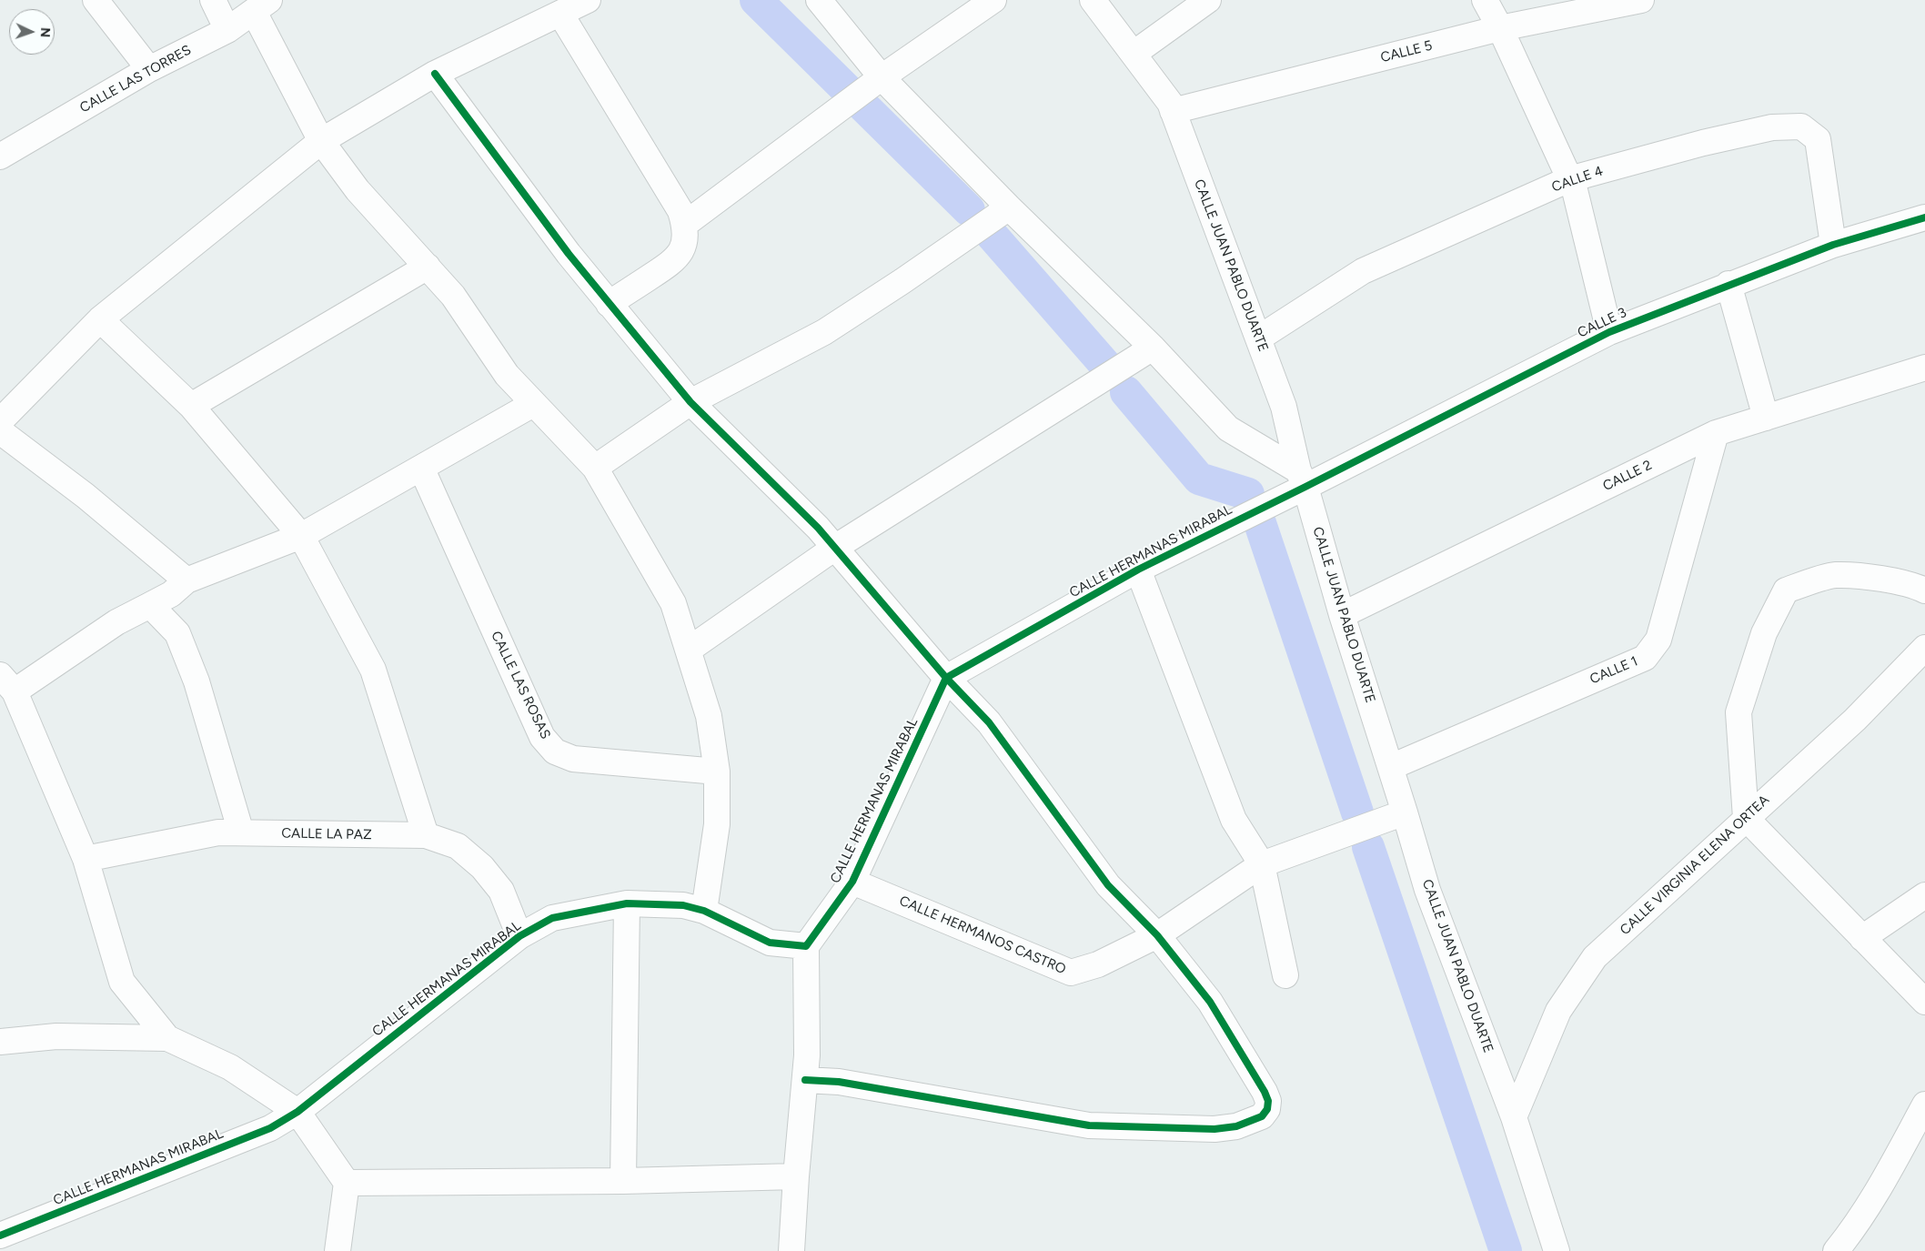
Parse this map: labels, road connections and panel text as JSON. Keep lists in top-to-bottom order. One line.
{"streets":{"street":["CALLE 5","CALLE LAS TORRES","CALLE 4","CALLE JUAN PABLO DUARTE","CALLE 3","CALLE 2","CALLE HERMANAS MIRABAL","CALLE 1","CALLE LAS ROSAS","CALLE LA PAZ","CALLE VIRGINIA ELENA ORTEA","CALLE HERMANOS CASTRO"]},"crossings":[["CALLE 5","CALLE JUAN PABLO DUARTE"],["CALLE 4","CALLE JUAN PABLO DUARTE"],["CALLE 4","CALLE 3"],["CALLE JUAN PABLO DUARTE","CALLE 3"],["CALLE JUAN PABLO DUARTE","CALLE 2"],["CALLE JUAN PABLO DUARTE","CALLE HERMANAS MIRABAL"],["CALLE JUAN PABLO DUARTE","CALLE 1"],["CALLE JUAN PABLO DUARTE","CALLE VIRGINIA ELENA ORTEA"],["CALLE JUAN PABLO DUARTE","CALLE HERMANOS CASTRO"],["CALLE 3","CALLE HERMANAS MIRABAL"],["CALLE 2","CALLE 1"],["CALLE HERMANAS MIRABAL","CALLE LA PAZ"],["CALLE HERMANAS MIRABAL","CALLE HERMANOS CASTRO"]],"north":"right"}
